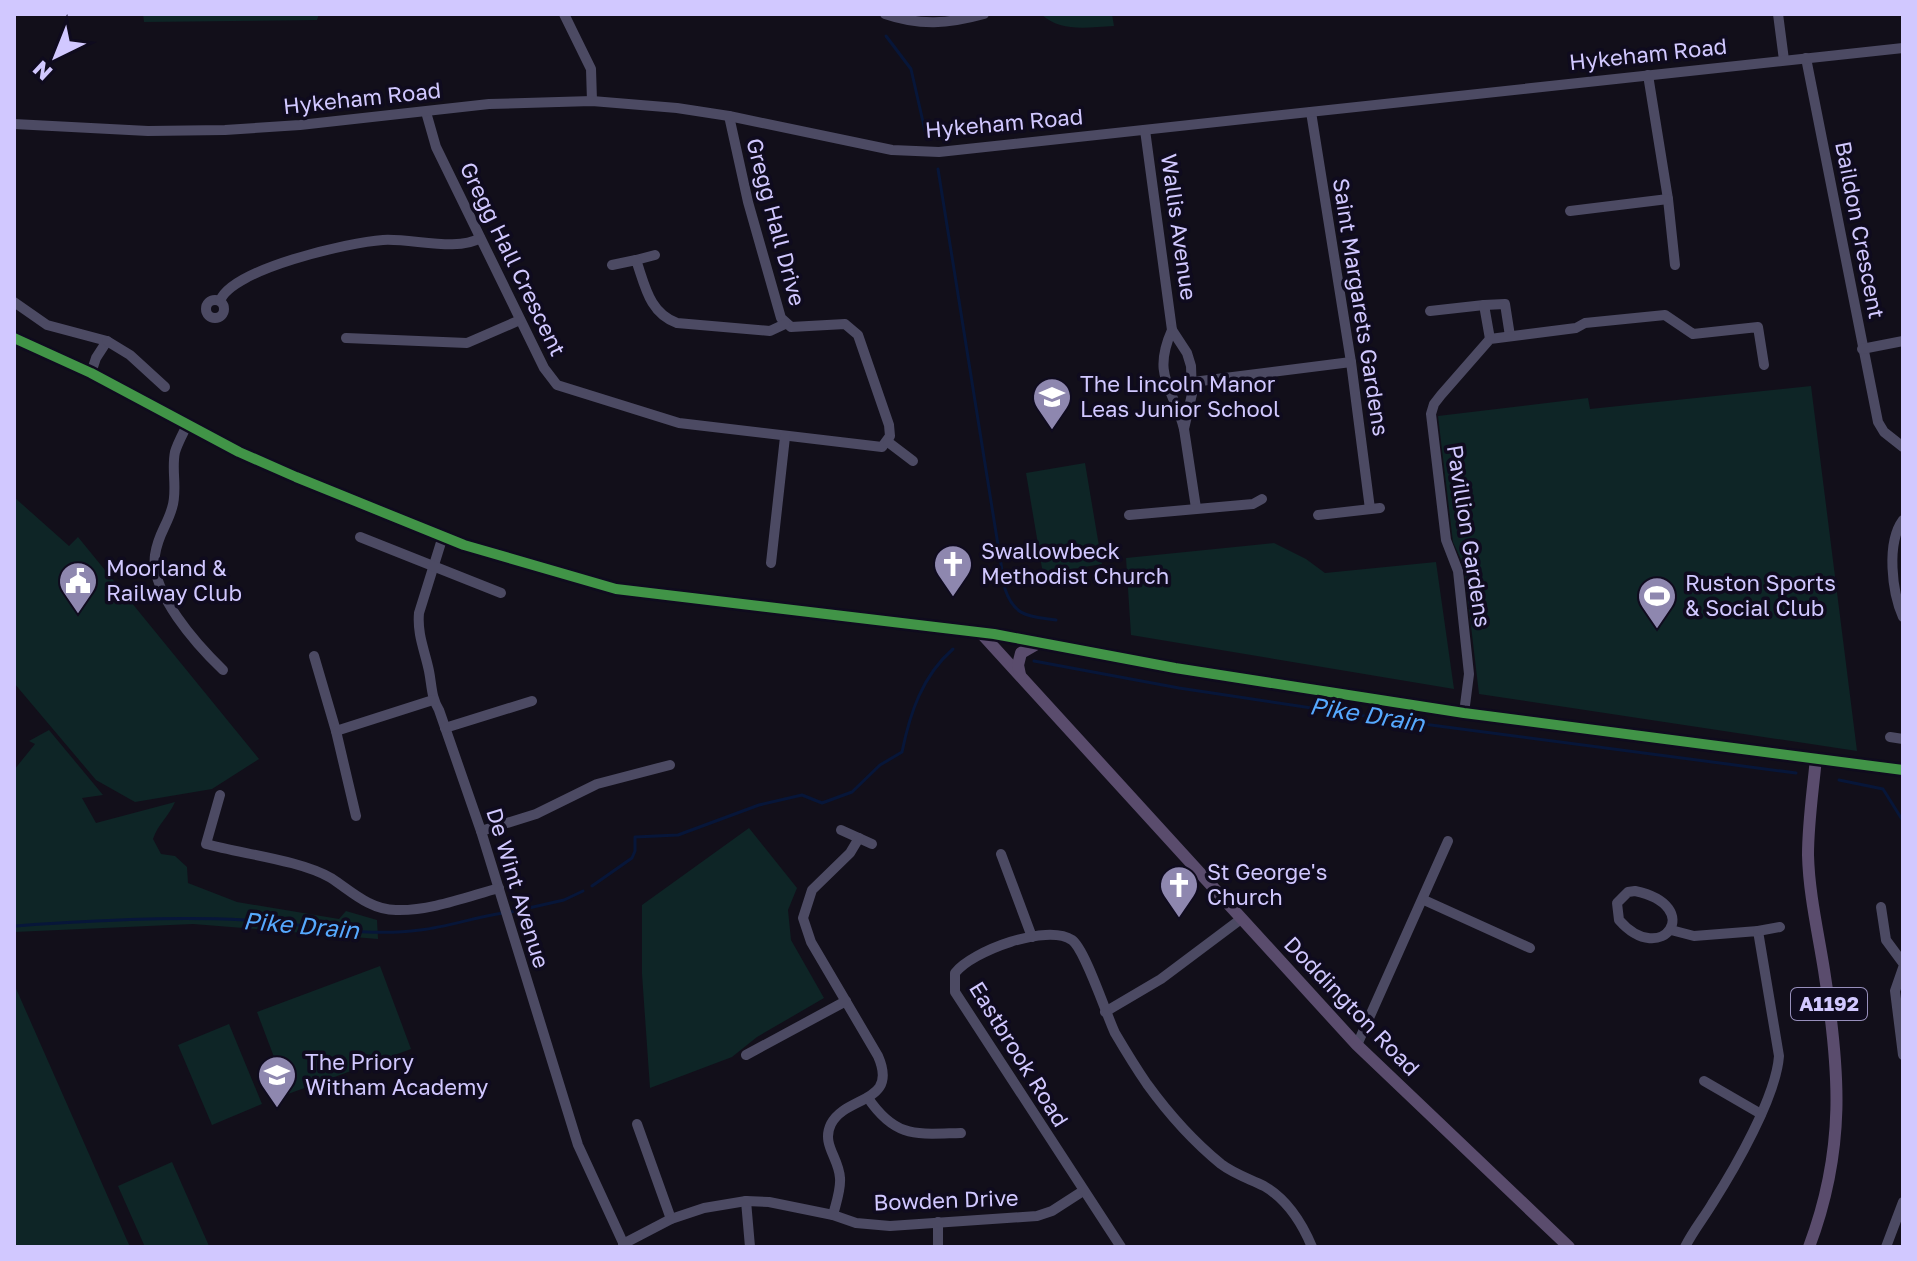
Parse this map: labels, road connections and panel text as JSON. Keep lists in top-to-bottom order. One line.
{"streets":{"main road":["A1192","Doddington Road"],"street":["Hykeham Road","Gregg Hall Drive","Wallis Avenue","Baildon Crescent","Gregg Hall Crescent","Saint Margarets Gardens","Pavillion Gardens","De Wint Avenue","Eastbrook Road","Bowden Drive"]},"crossings":[["Hykeham Road","Gregg Hall Drive"],["Hykeham Road","Wallis Avenue"],["Hykeham Road","Baildon Crescent"],["Hykeham Road","Gregg Hall Crescent"],["Hykeham Road","Saint Margarets Gardens"],["Gregg Hall Drive","Gregg Hall Crescent"],["De Wint Avenue","Bowden Drive"],["Eastbrook Road","Bowden Drive"]],"water":["Pike Drain"],"places":{"school or university":["The Lincoln Manor Leas Junior School","The Priory Witham Academy"],"church":["Swallowbeck Methodist Church","St George's Church"],"public building":["Moorland & Railway Club"],"sports":["Ruston Sports & Social Club"]},"north":"bottom left"}
